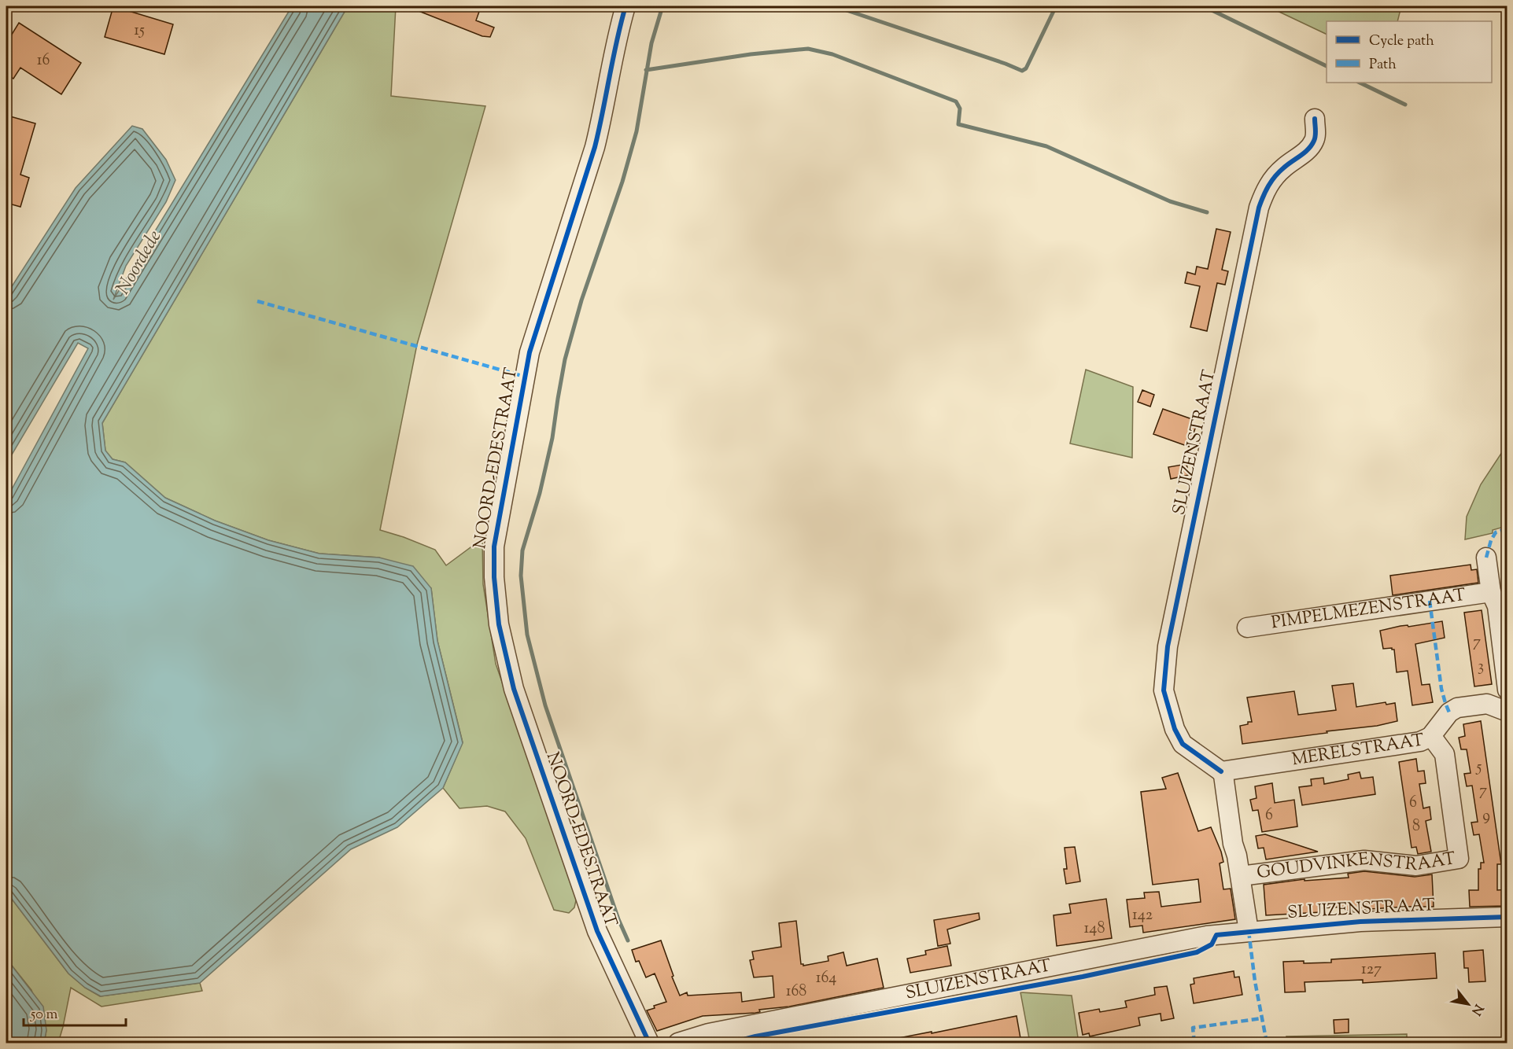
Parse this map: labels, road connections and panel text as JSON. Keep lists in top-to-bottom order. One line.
{"streets":{"street":["SLUIZENSTRAAT","NOORD-EDESTRAAT","PIMPELMEZENSTRAAT","MERELSTRAAT","GOUDVINKENSTRAAT"]},"crossings":[["SLUIZENSTRAAT","MERELSTRAAT"],["MERELSTRAAT","GOUDVINKENSTRAAT"]],"water":["Noordede"],"house_numbers":["15","16","7","3","5","7","6","6","9","8","142","148","127","164","168"],"legend":["Cycle path","Path"],"scale_bar":"50 m","north":"bottom right"}
